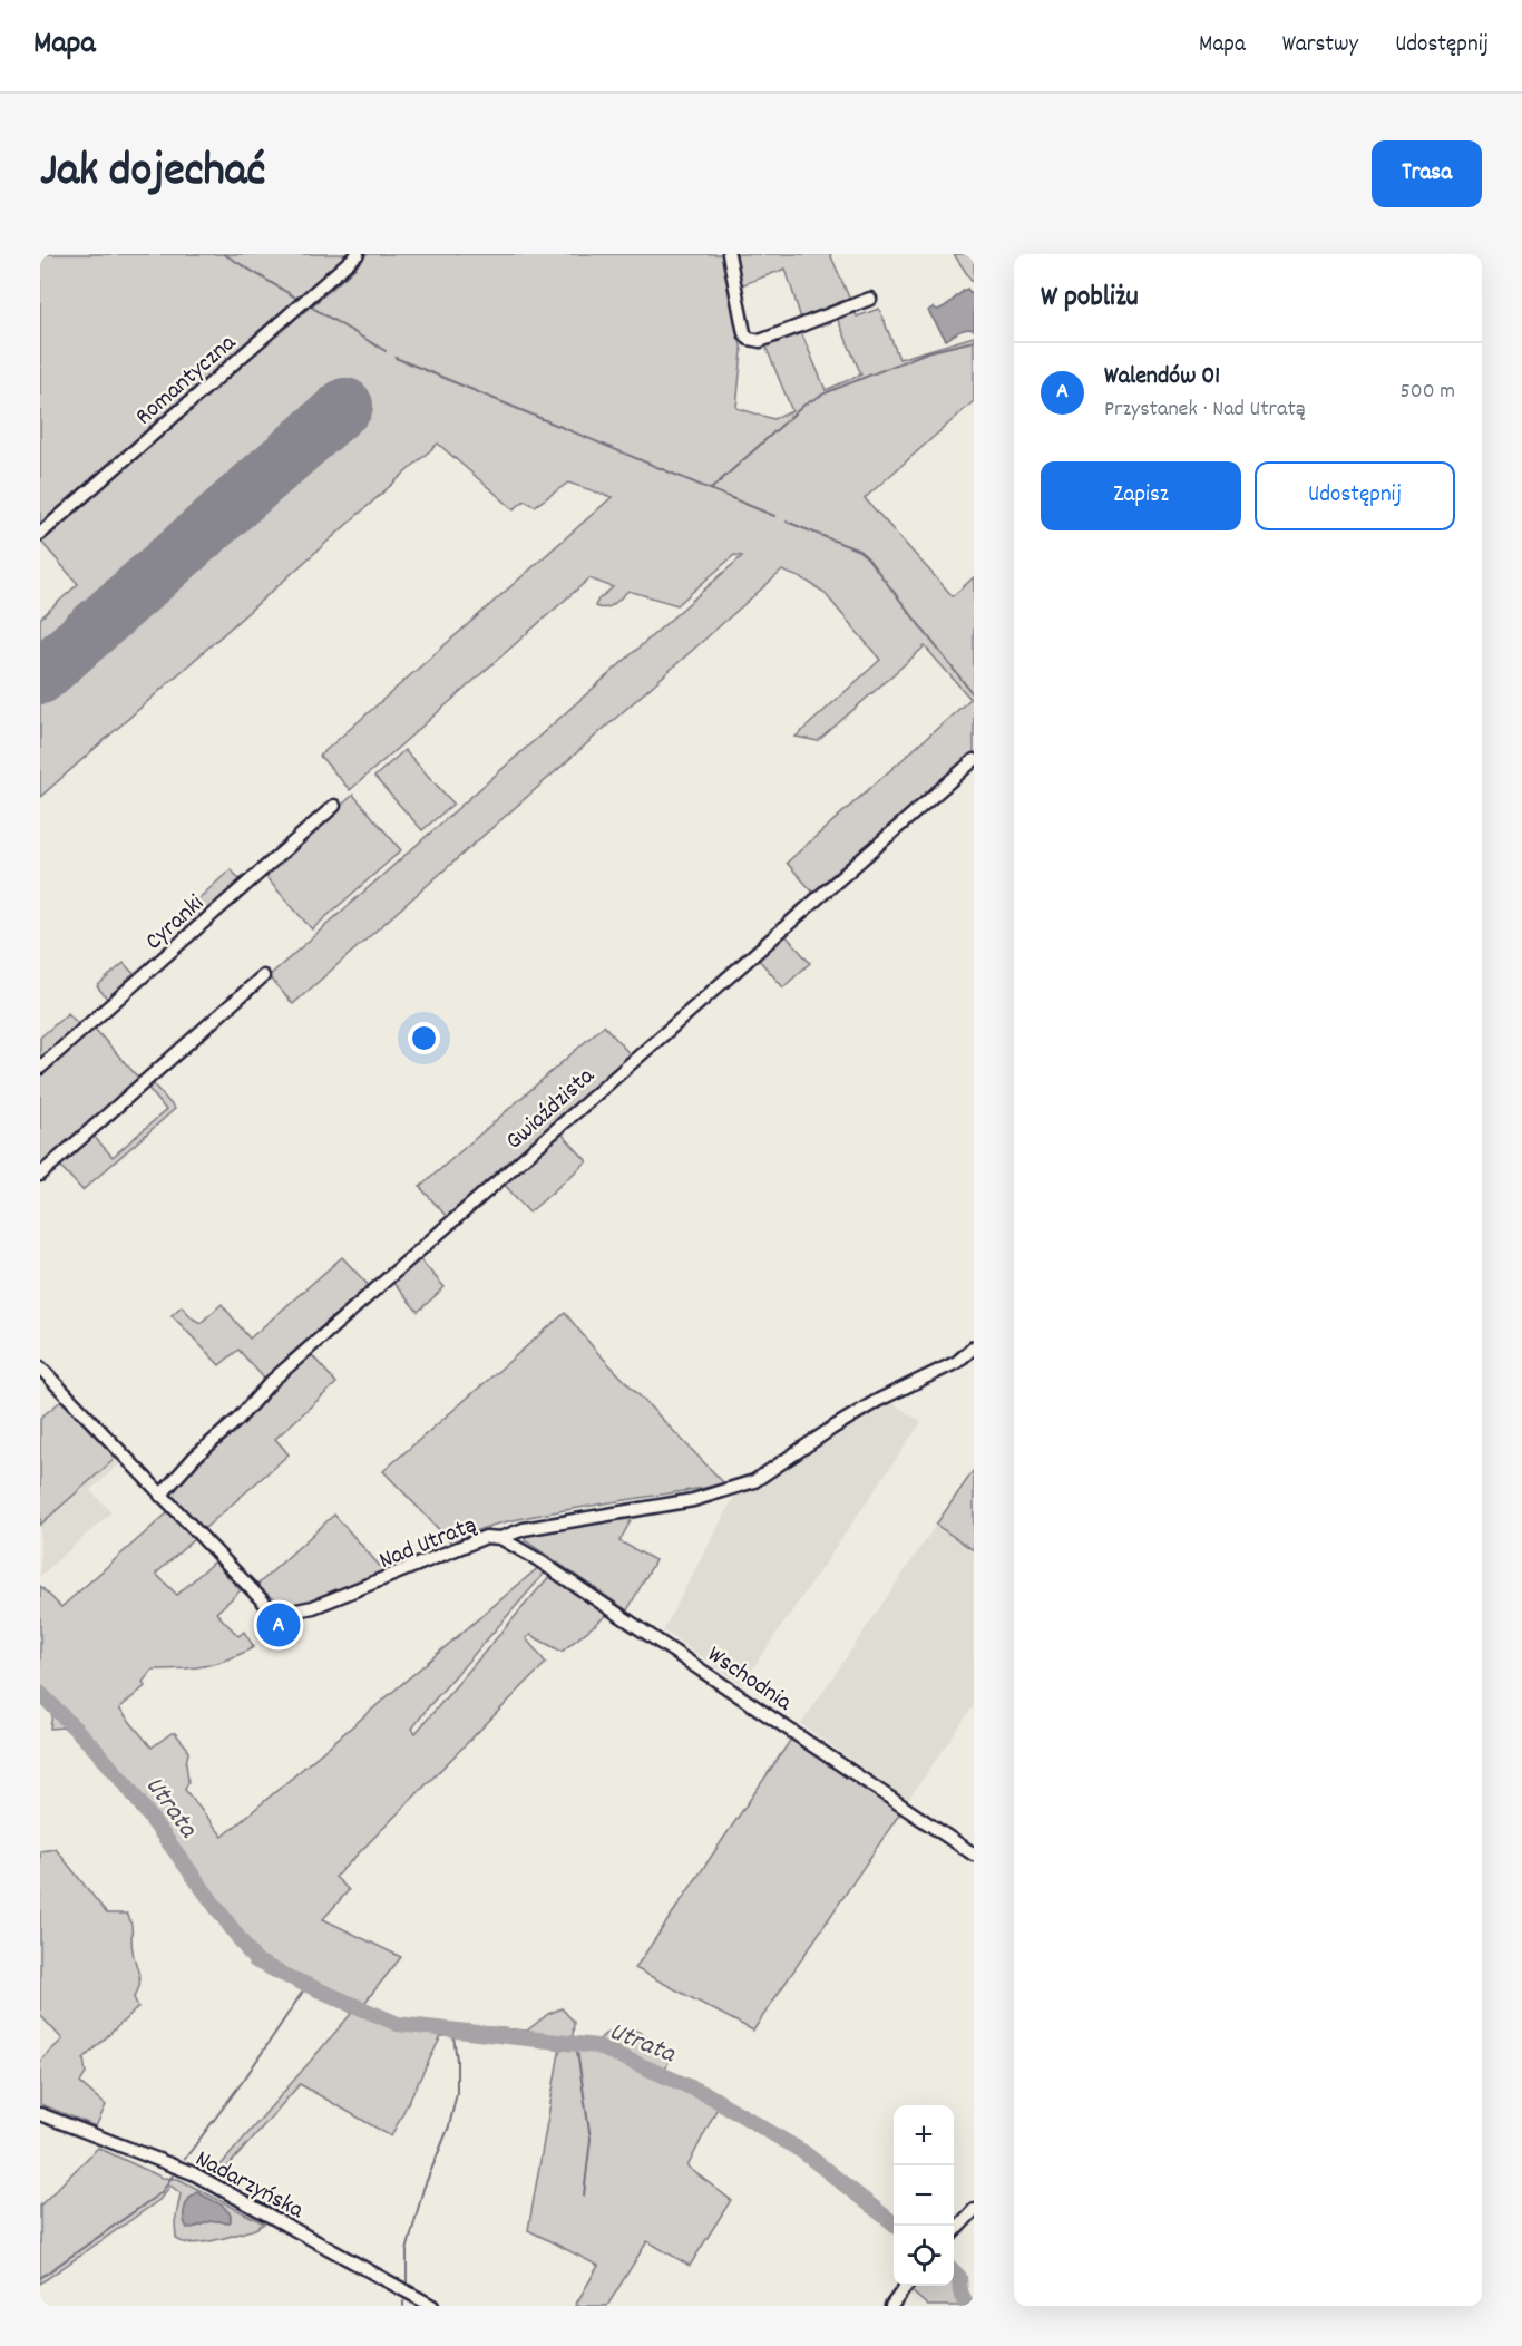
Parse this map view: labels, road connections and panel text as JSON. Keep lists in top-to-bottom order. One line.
{"streets":{"street":["Romantyczna","Cyranki","Gwiaździsta","Nad Utratą","Wschodnia","Nadarzyńska"]},"crossings":[["Gwiaździsta","Nad Utratą"],["Nad Utratą","Wschodnia"]],"water":["Utrata"],"page":{"header":"Mapa","nav":["Mapa","Warstwy","Udostępnij"],"title":"Jak dojechać","buttons":["Trasa",["Zapisz","Udostępnij"]],"heading":"W pobliżu","list":[{"mark":"A","name":"Walendów 01","note":"Przystanek · Nad Utratą","value":"500 m"}],"pins":"A","map_buttons":["+","−"]}}
